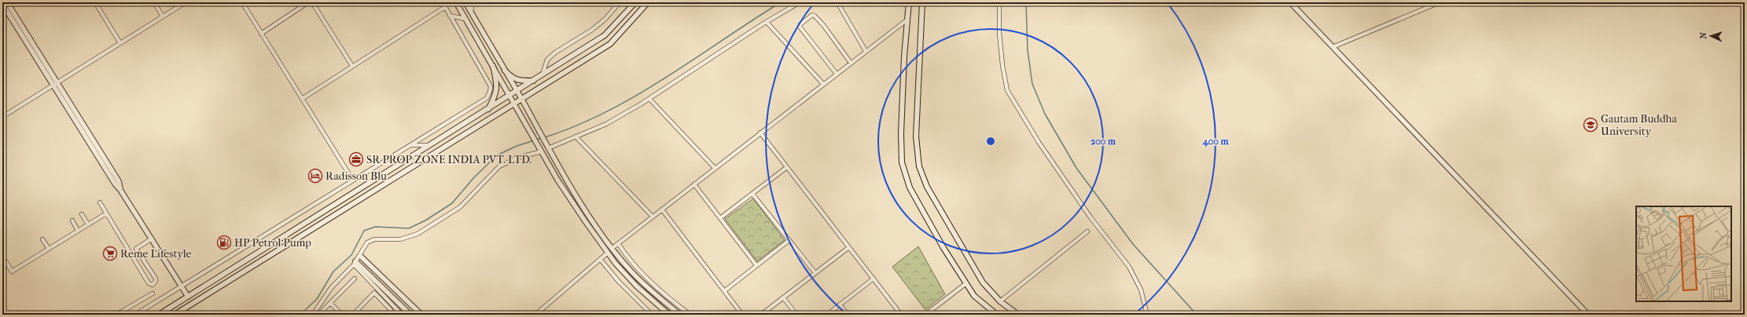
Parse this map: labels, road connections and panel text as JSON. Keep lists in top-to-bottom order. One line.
{"places":{"school or university":["Gautam Buddha University"],"office":["SR PROP ZONE INDIA PVT. LTD."],"hotel":["Radisson Blu"],"fuel station":["HP Petrol Pump"],"supermarket":["Reme Lifestyle"]},"north":"left","rings":["200 m","400 m"]}
